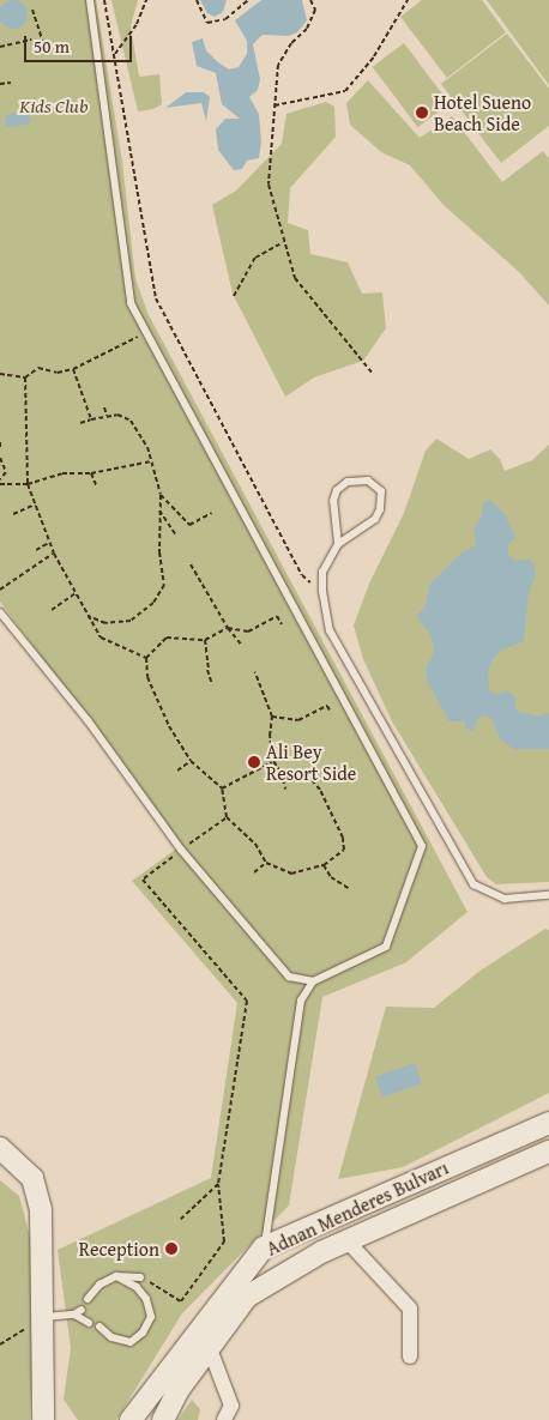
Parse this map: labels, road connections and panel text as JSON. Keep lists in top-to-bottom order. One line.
{"streets":{"main road":["Adnan Menderes Bulvarı"]},"parks":["Kids Club"],"places":["Hotel Sueno Beach Side","Ali Bey Resort Side","Reception"],"scale_bar":"50 m"}
